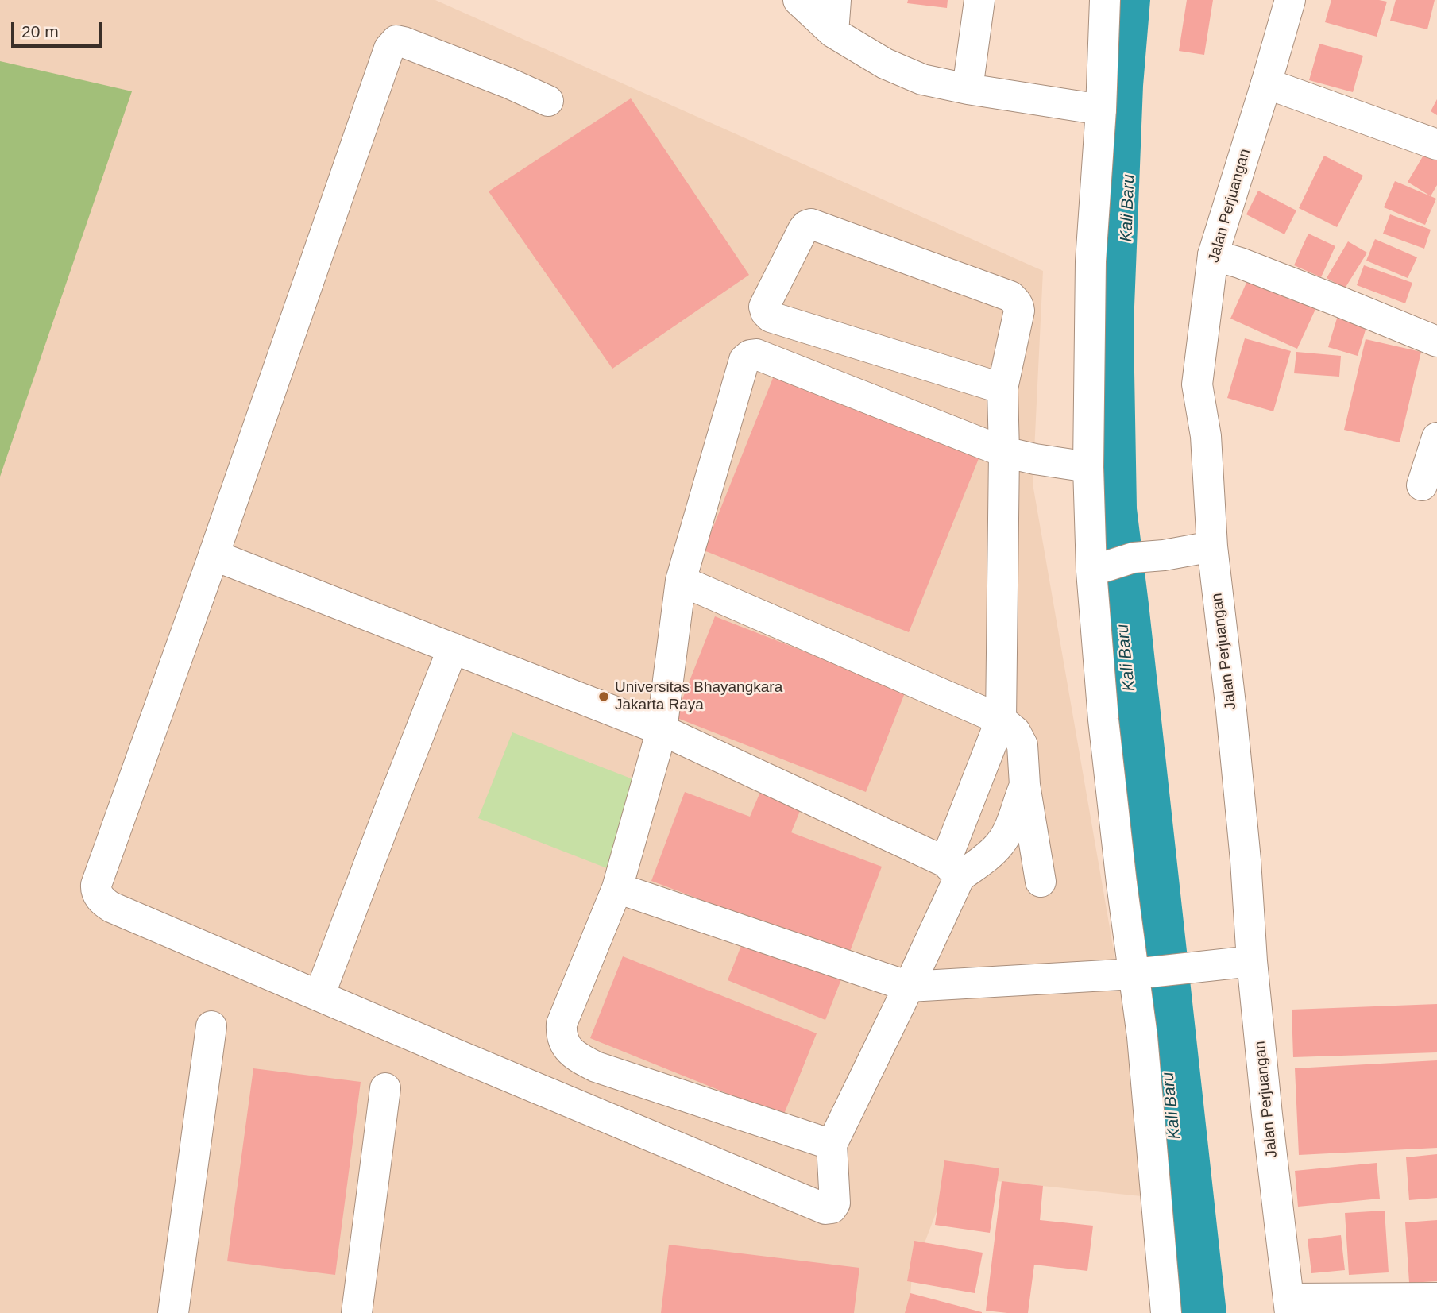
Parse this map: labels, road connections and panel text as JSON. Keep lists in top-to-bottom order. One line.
{"streets":{"main road":["Jalan Perjuangan"]},"water":["Kali Baru"],"places":["Universitas Bhayangkara Jakarta Raya"],"scale_bar":"20 m"}
